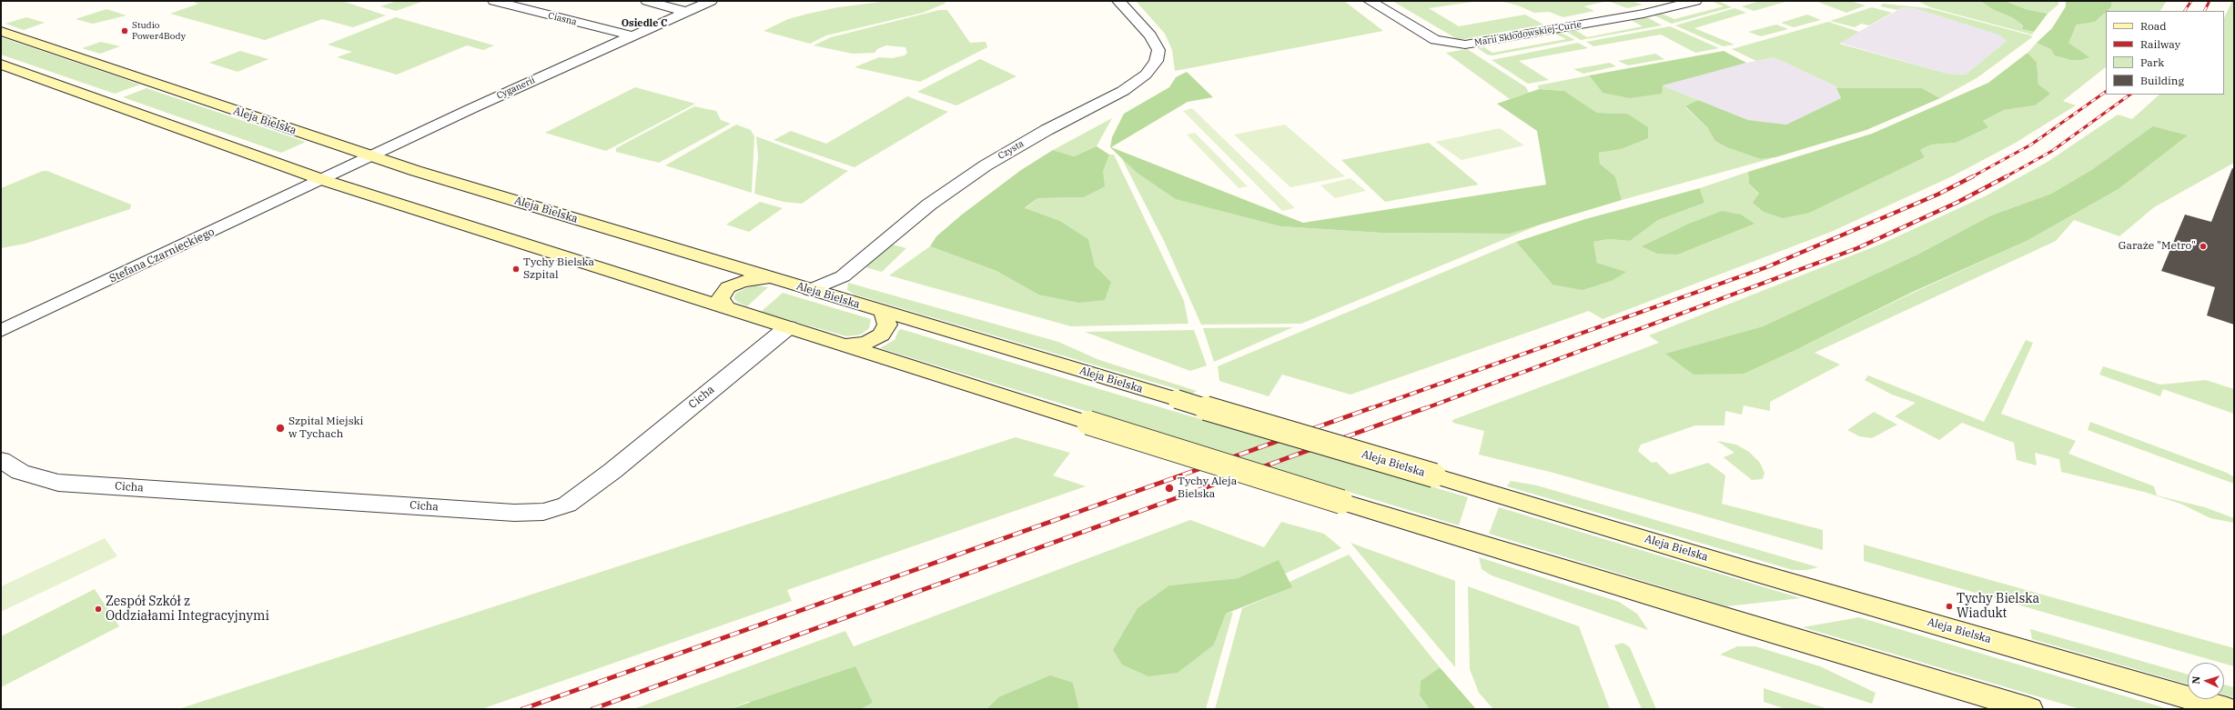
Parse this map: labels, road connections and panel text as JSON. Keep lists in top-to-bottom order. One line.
{"streets":{"main road":["Aleja Bielska"],"street":["Ciasna","Marii Skłodowskiej-Curie","Cyganerii","Czysta","Stefana Czarnieckiego","Cicha"]},"crossings":[["Ciasna","Cyganerii"],["Cyganerii","Aleja Bielska"],["Cyganerii","Stefana Czarnieckiego"],["Aleja Bielska","Czysta"]],"districts":["Osiedle C"],"places":["Studio Power4Body","Garaże \"Metro\"","Tychy Bielska Szpital","Szpital Miejski w Tychach","Tychy Aleja Bielska","Tychy Bielska Wiadukt","Zespół Szkół z Oddziałami Integracyjnymi"],"legend":["Road","Railway","Park","Building"],"north":"left"}
